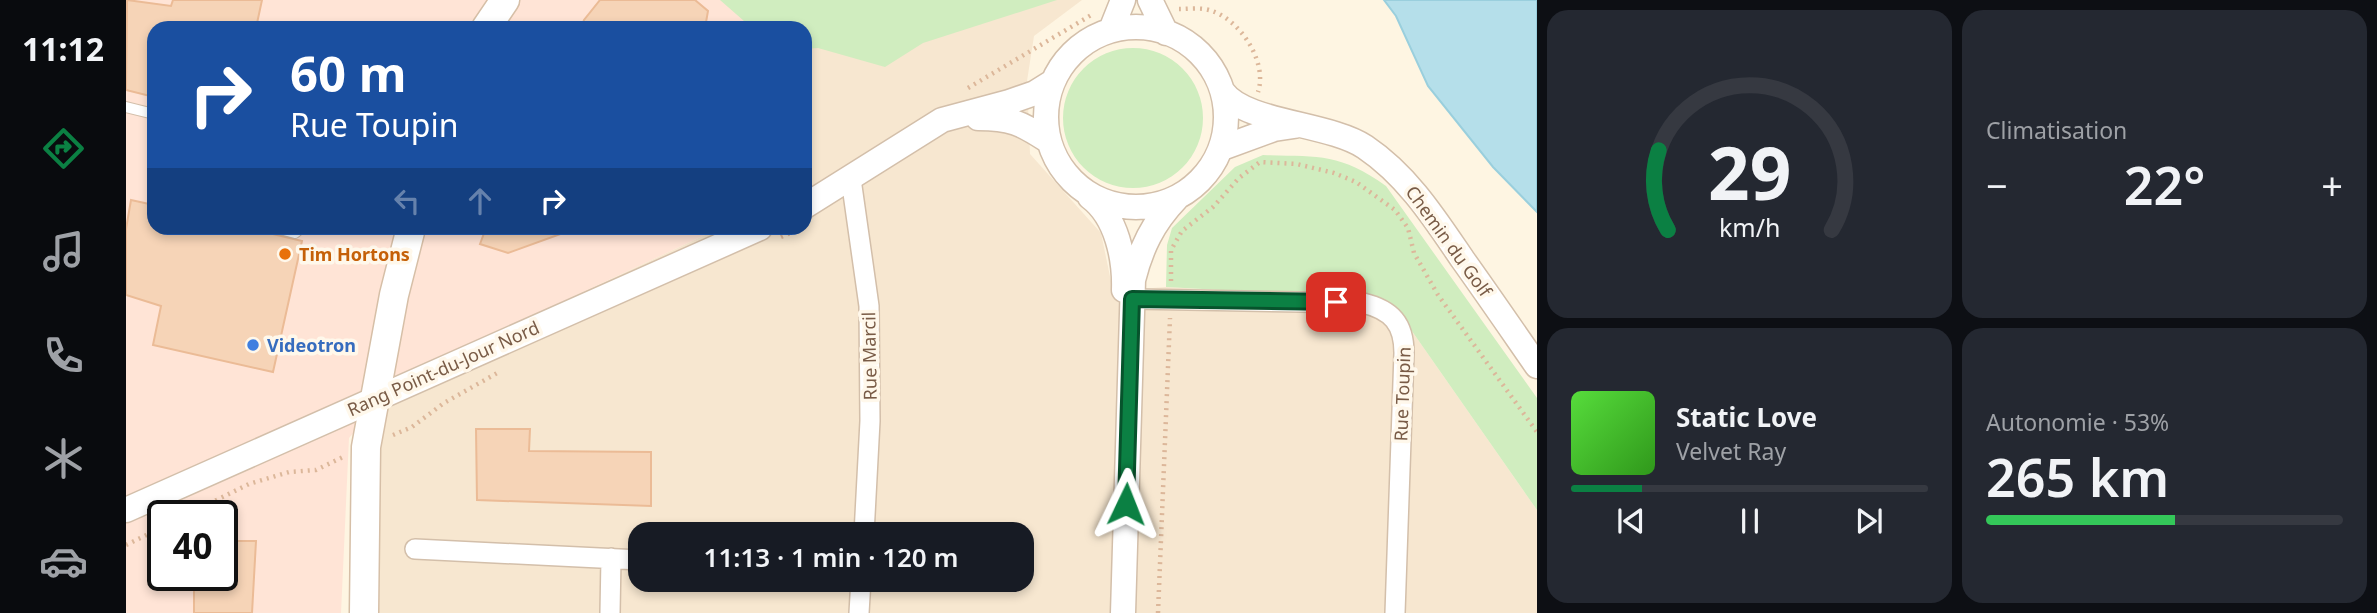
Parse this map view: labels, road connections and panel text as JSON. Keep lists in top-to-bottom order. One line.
{"streets":{"street":["Chemin du Golf","Rue Marcil","Rang Point-du-Jour Nord","Rue Toupin"]},"places":["Tim Hortons","Videotron"],"page":{"tabs":"11:12","tile":["Climatisation",["Autonomie · 53%","265 km"]],"turn":["60 m","Rue Toupin"],"heat":["−","22°","+"],"song":["Static Love","Velvet Ray"],"limit":"40","trip":"11:13 · 1 min · 120 m","gauge":["29","km/h"]}}
